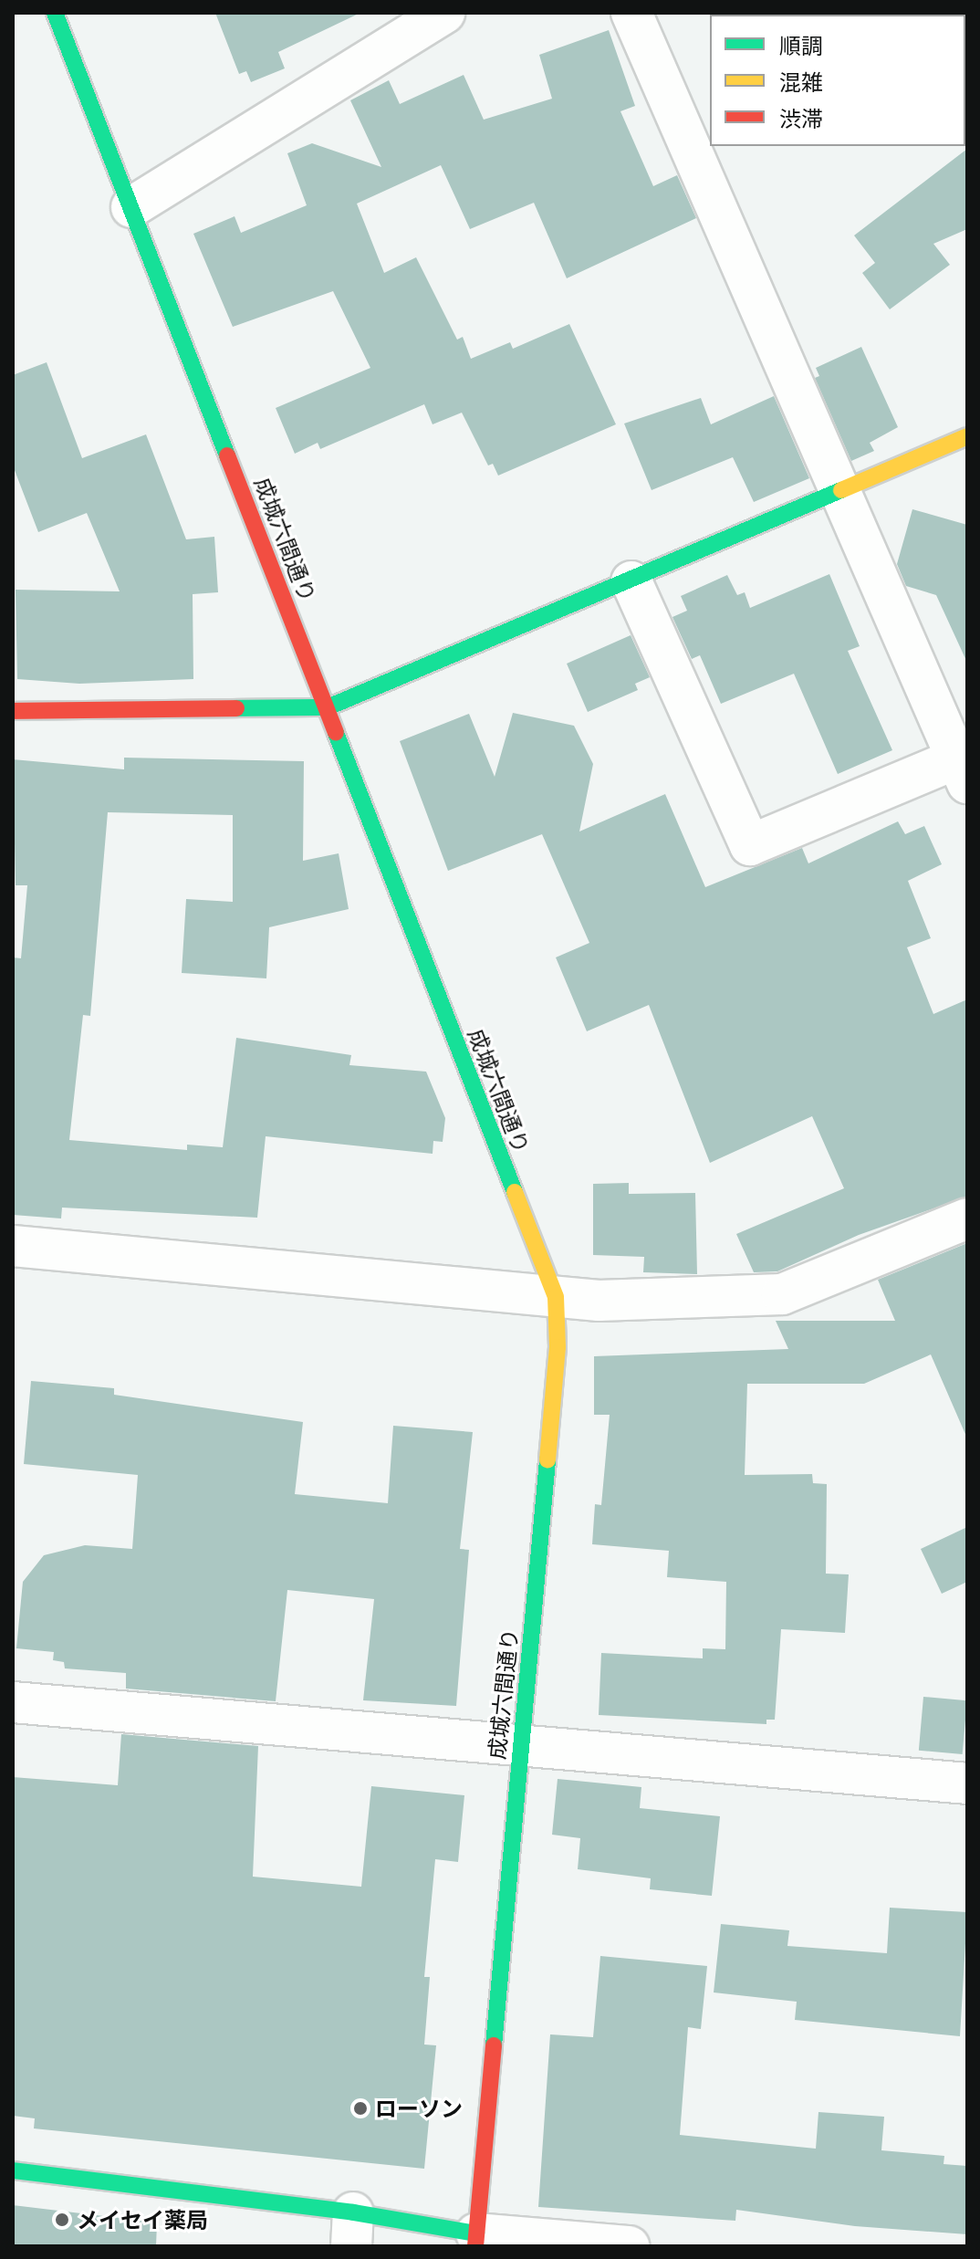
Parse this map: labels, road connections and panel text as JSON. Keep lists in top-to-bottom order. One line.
{"streets":{"street":["成城六間通り"]},"places":["ローソン","メイセイ薬局"],"legend":["順調","混雑","渋滞"]}
